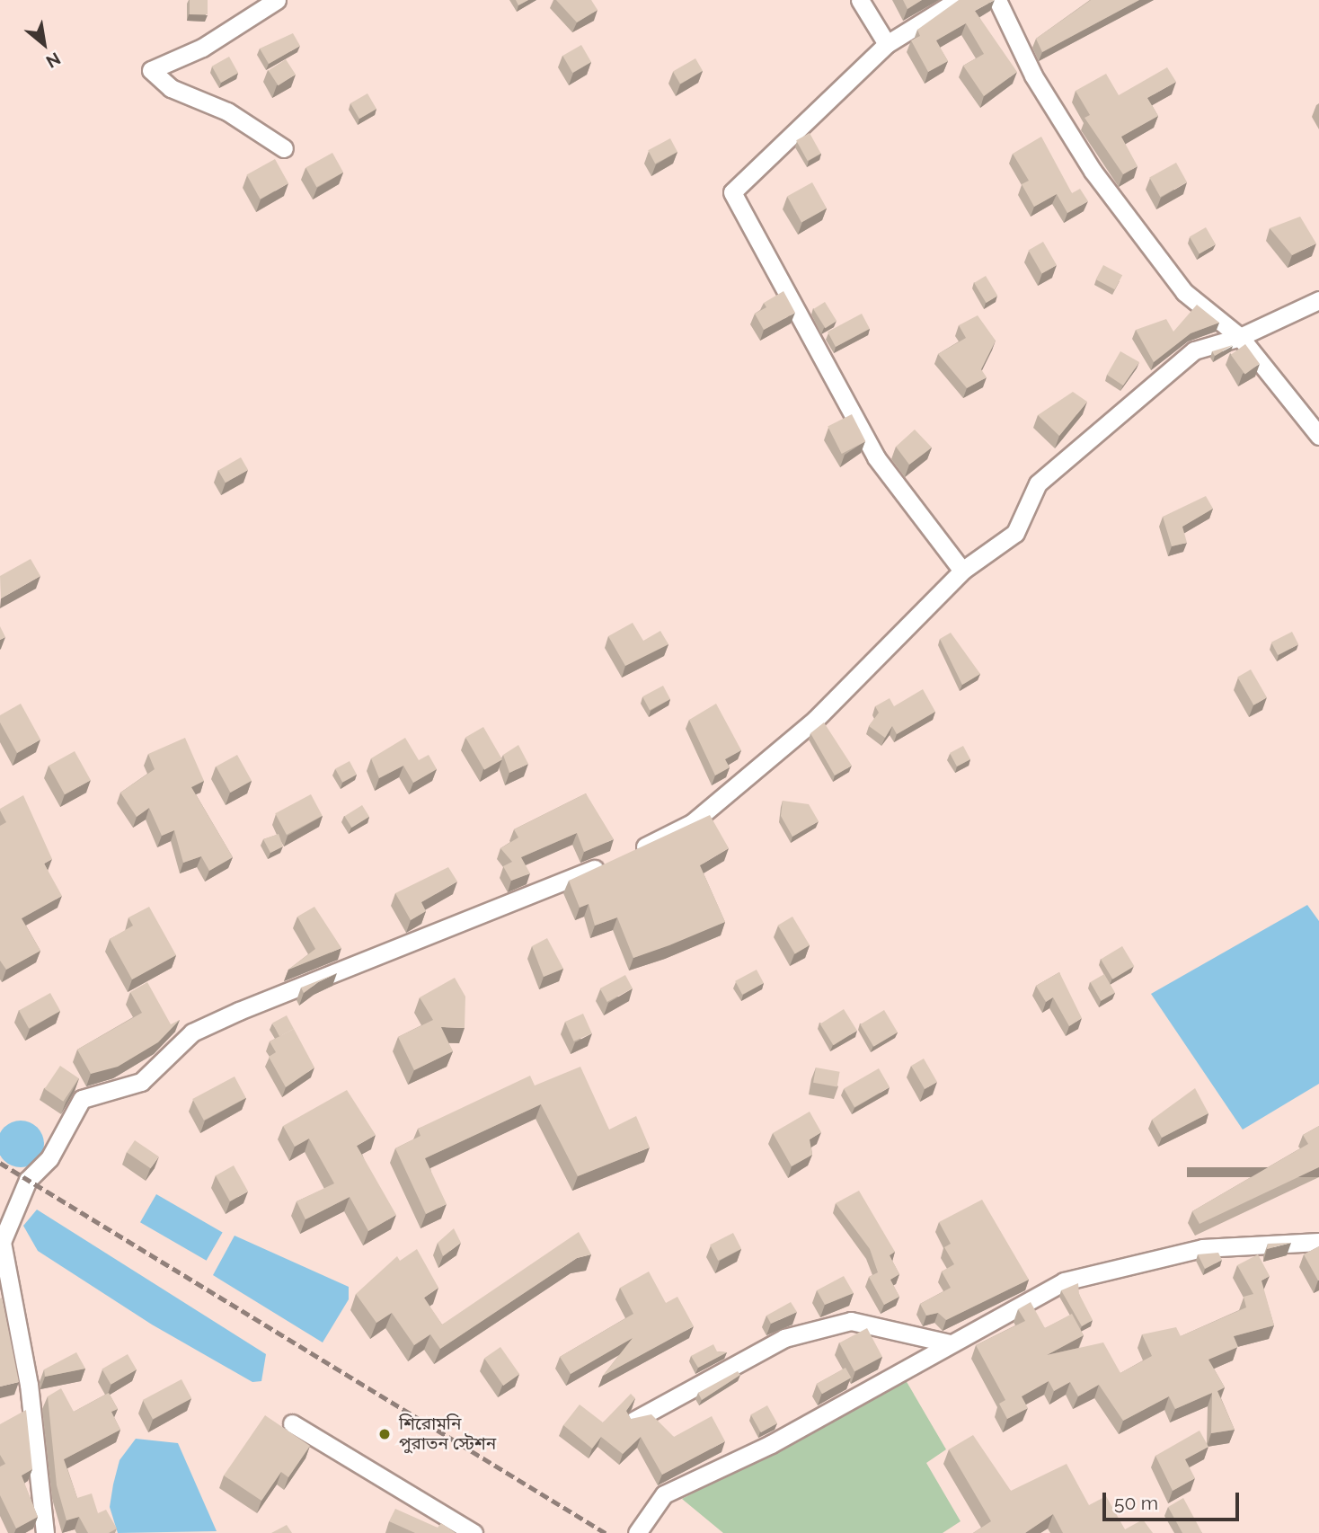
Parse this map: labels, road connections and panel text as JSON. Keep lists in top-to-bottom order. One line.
{"places":["শিরোমনি পুরাতন স্টেশন"],"scale_bar":"50 m","north":"bottom right"}
